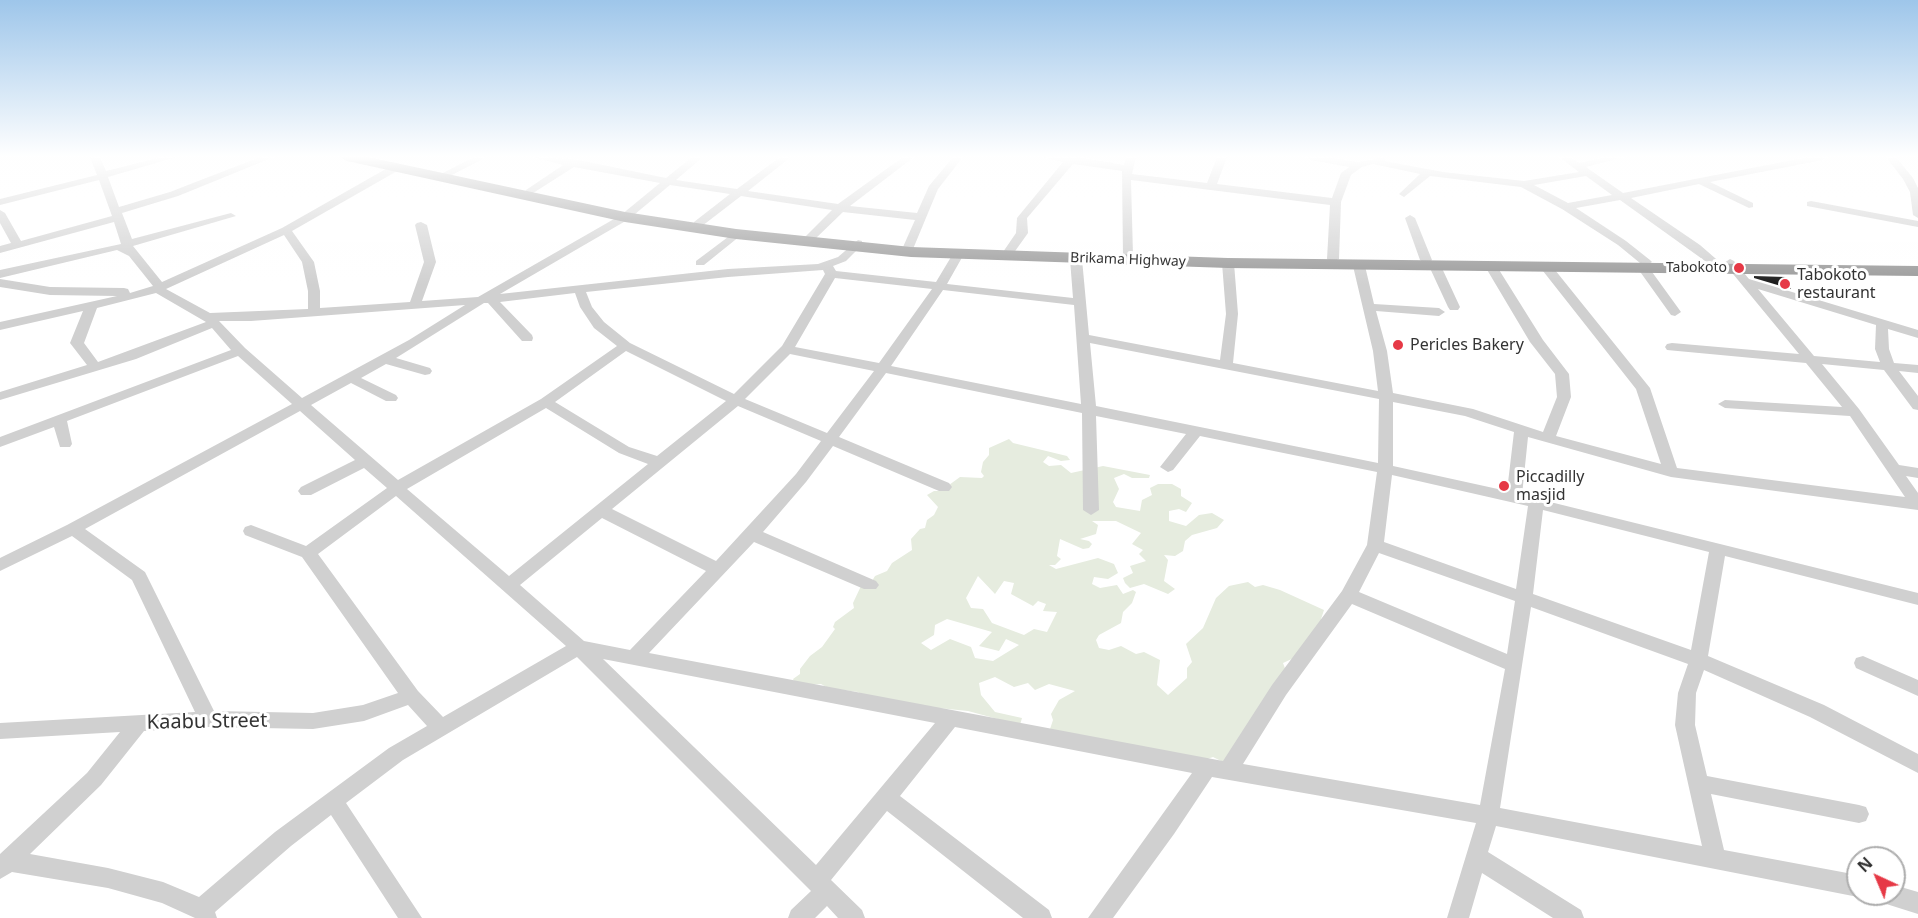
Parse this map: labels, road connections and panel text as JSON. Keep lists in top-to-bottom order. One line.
{"streets":{"highway":["Brikama Highway"],"street":["Kaabu Street"]},"places":["Tabokoto","Tabokoto restaurant","Pericles Bakery","Piccadilly masjid"],"north":"top left"}
